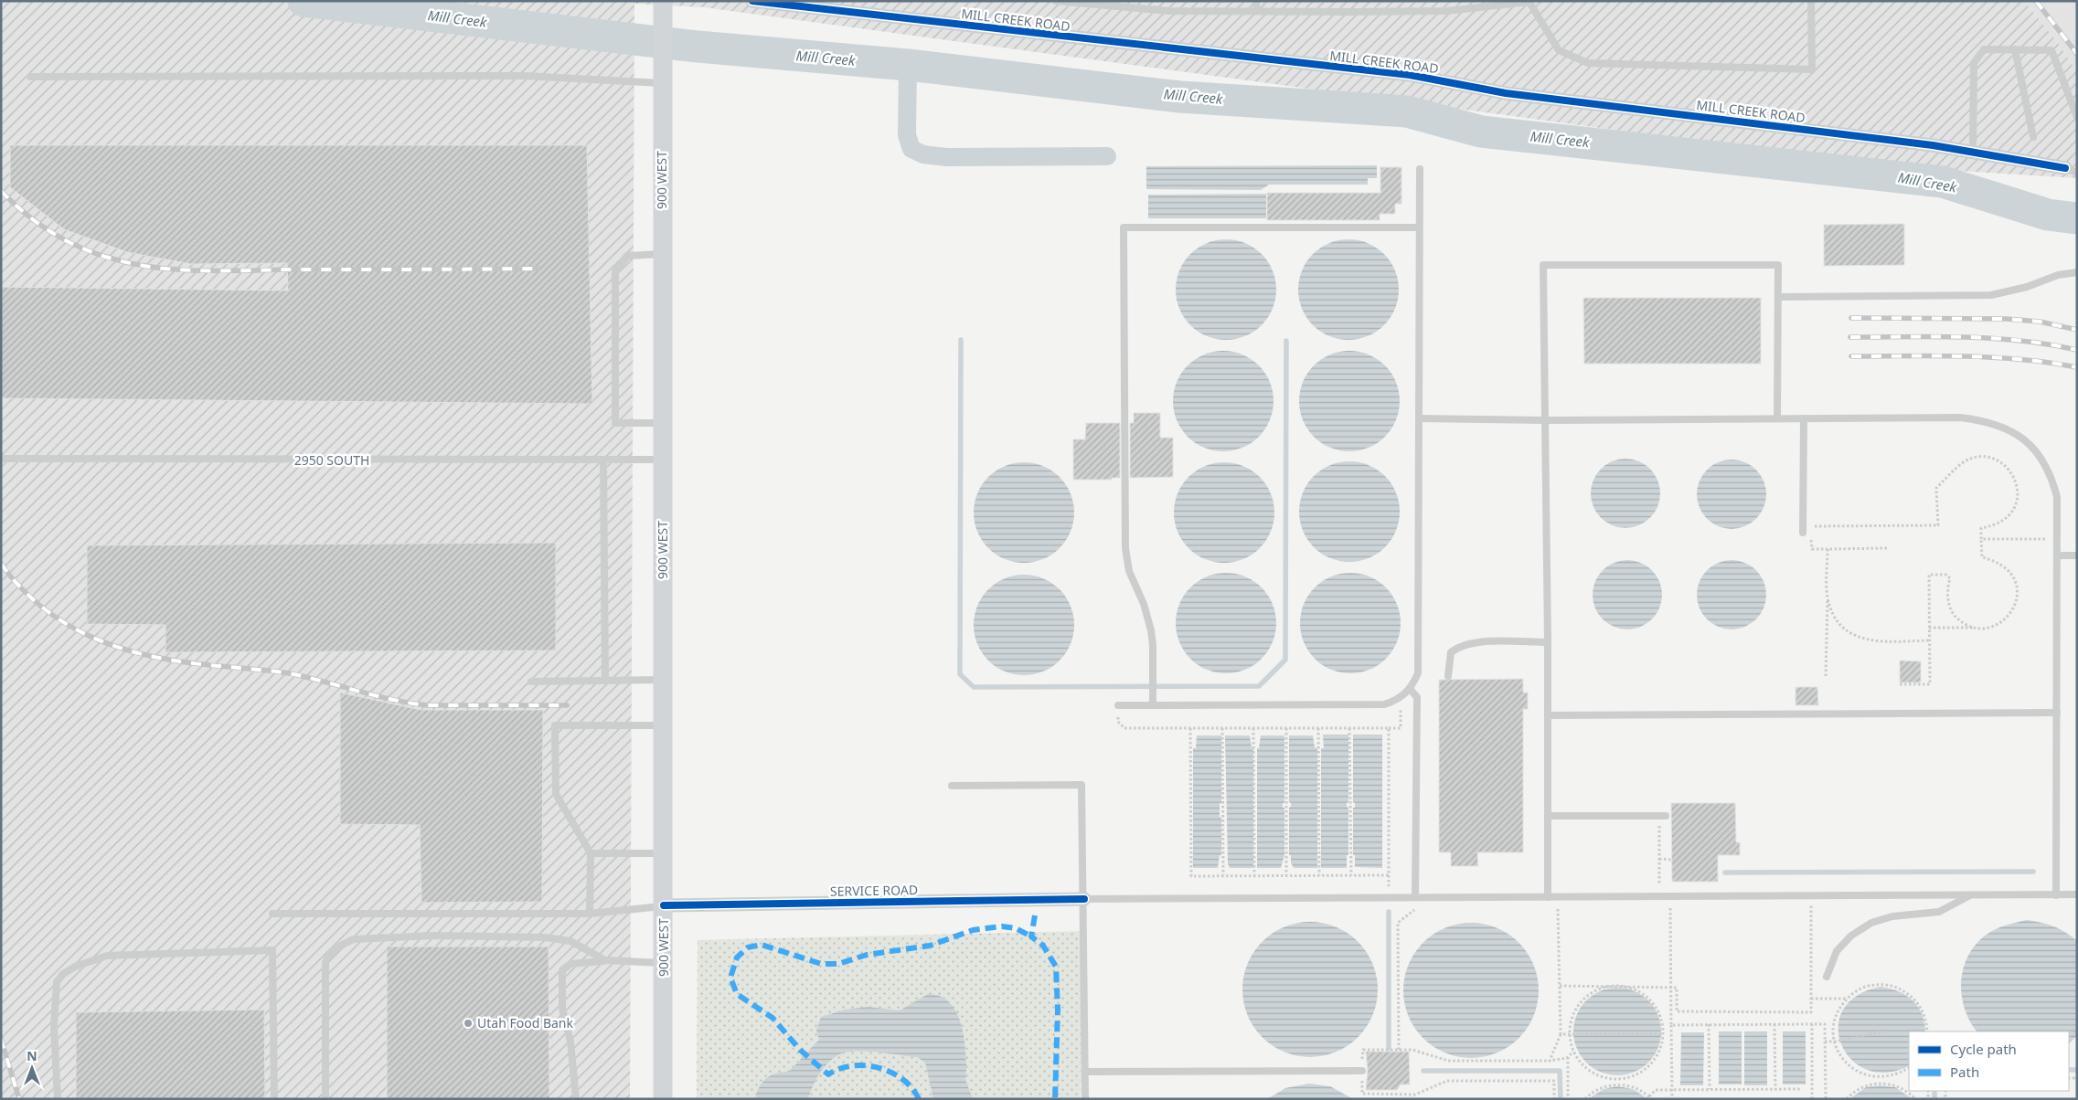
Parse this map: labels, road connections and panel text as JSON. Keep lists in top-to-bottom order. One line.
{"streets":{"main road":["900 WEST"],"street":["MILL CREEK ROAD","SERVICE ROAD"],"lane":["2950 SOUTH"]},"crossings":[["900 WEST","2950 SOUTH"],["900 WEST","SERVICE ROAD"]],"water":["Mill Creek"],"places":["Utah Food Bank"],"legend":["Cycle path","Path"],"north":"top"}
